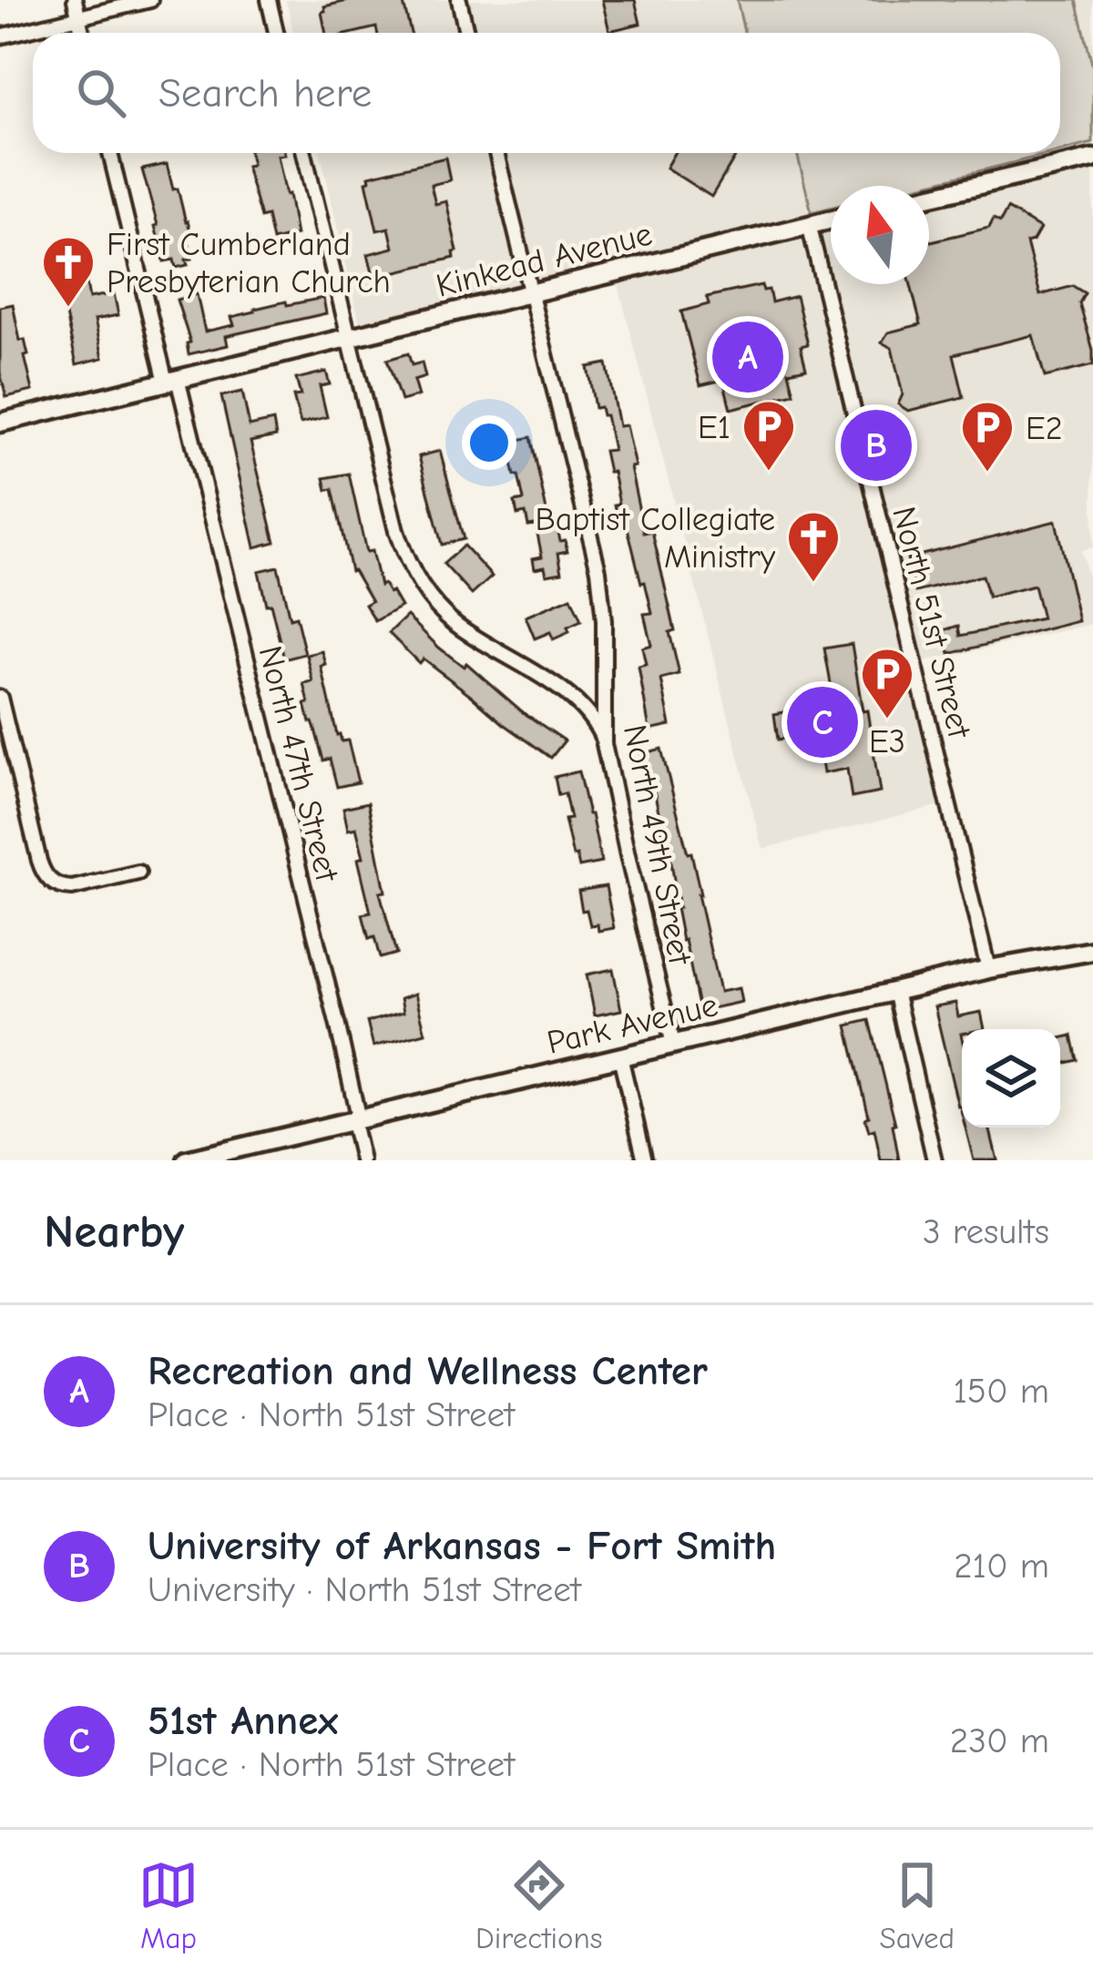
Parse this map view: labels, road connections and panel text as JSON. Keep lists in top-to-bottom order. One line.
{"streets":{"street":["Kinkead Avenue","North 51st Street","North 47th Street","North 49th Street","Park Avenue"]},"crossings":[["Kinkead Avenue","North 51st Street"],["Kinkead Avenue","North 47th Street"],["Kinkead Avenue","North 49th Street"],["North 51st Street","Park Avenue"],["North 47th Street","Park Avenue"],["North 49th Street","Park Avenue"]],"places":{"church":["First Cumberland Presbyterian Church","Baptist Collegiate Ministry"],"parking":["E1","E2","E3"]},"north":"top","page":{"search":"Search here","pins":["A","B","C"],"heading":["Nearby","3 results"],"list":[{"mark":"A","name":"Recreation and Wellness Center","note":"Place · North 51st Street","value":"150 m"},{"mark":"B","name":"University of Arkansas - Fort Smith","note":"University · North 51st Street","value":"210 m"},{"mark":"C","name":"51st Annex","note":"Place · North 51st Street","value":"230 m"}],"nav":["Map","Directions","Saved"]}}
